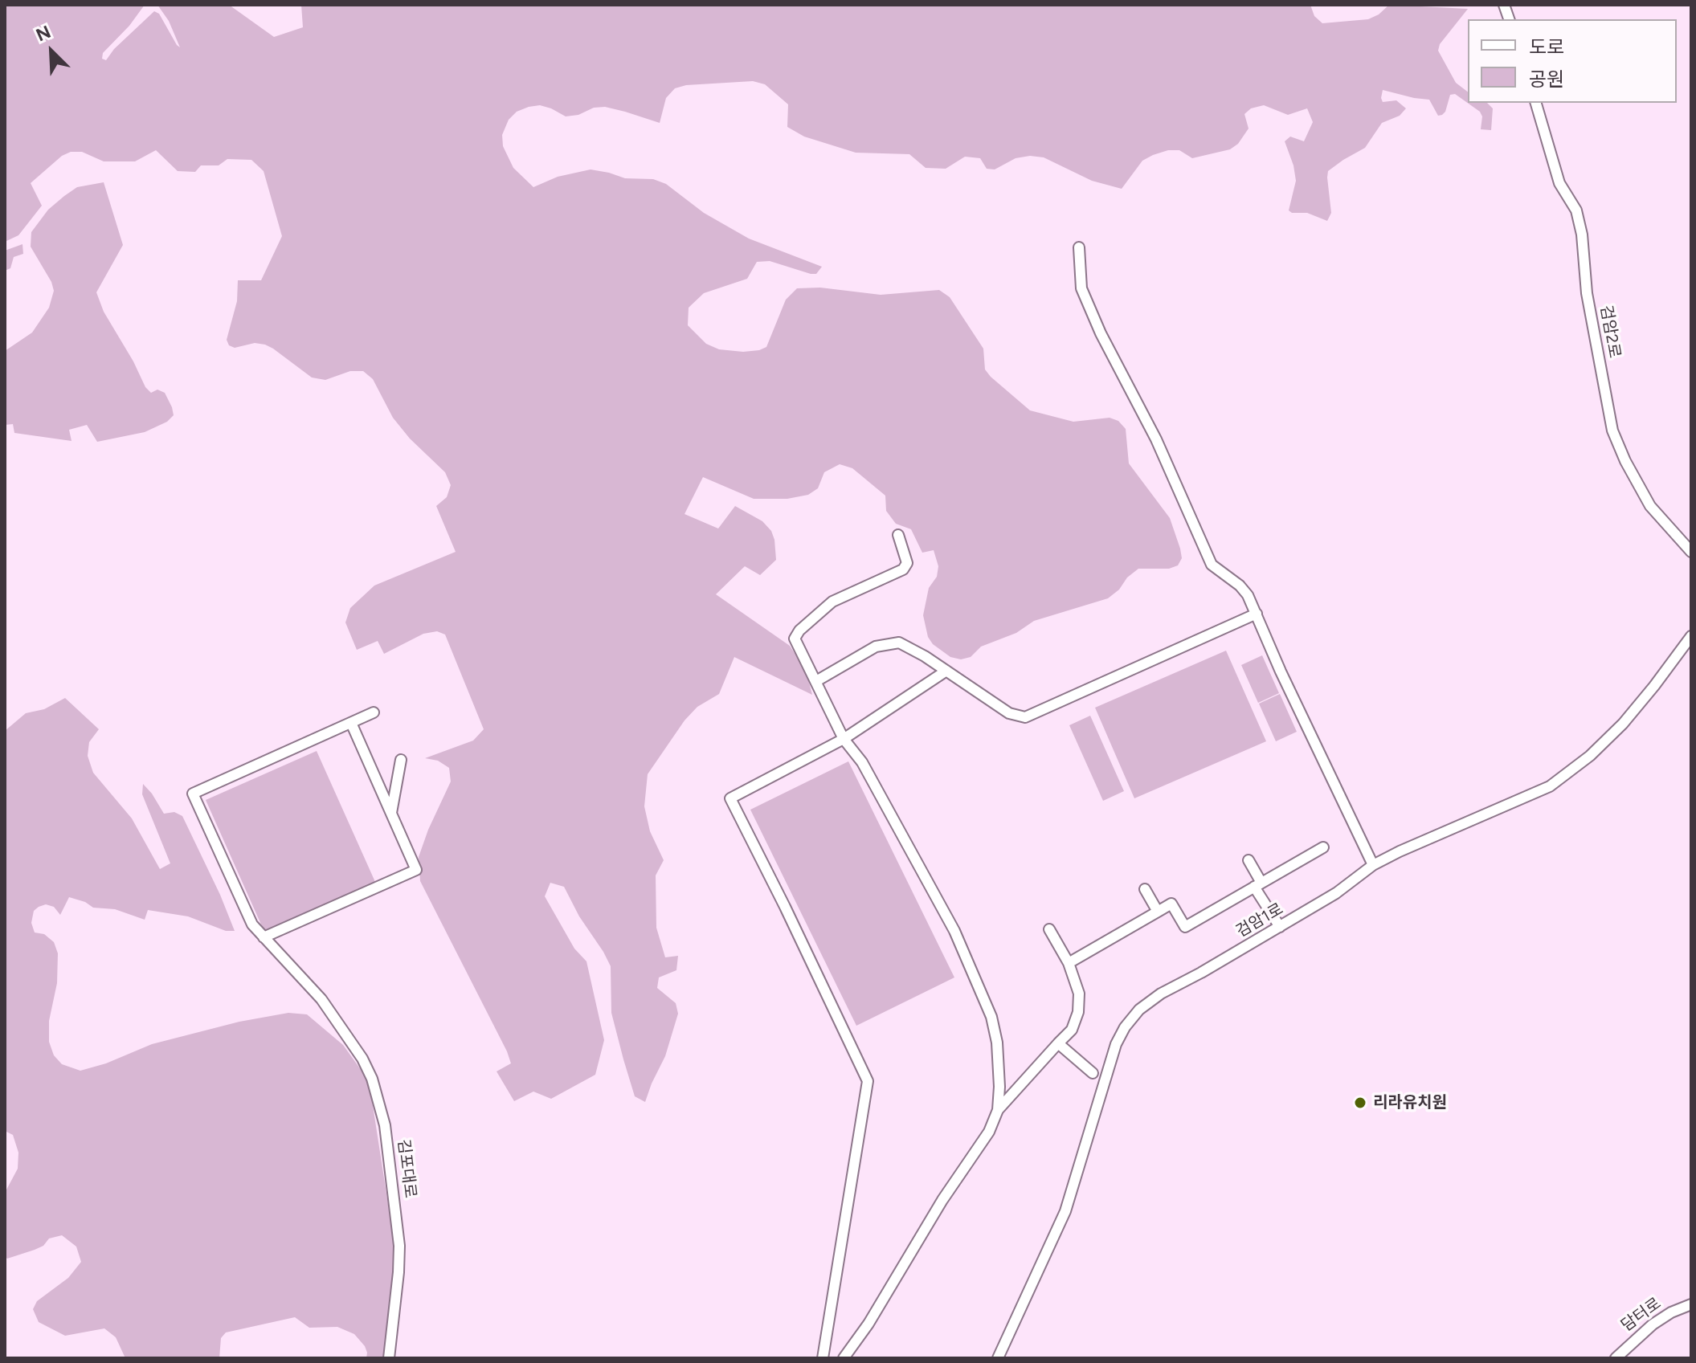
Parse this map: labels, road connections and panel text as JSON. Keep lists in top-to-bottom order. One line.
{"streets":{"street":["검암2로","검암1로","김포대로","담터로"]},"places":["리라유치원"],"legend":["도로","공원"],"north":"top left"}
